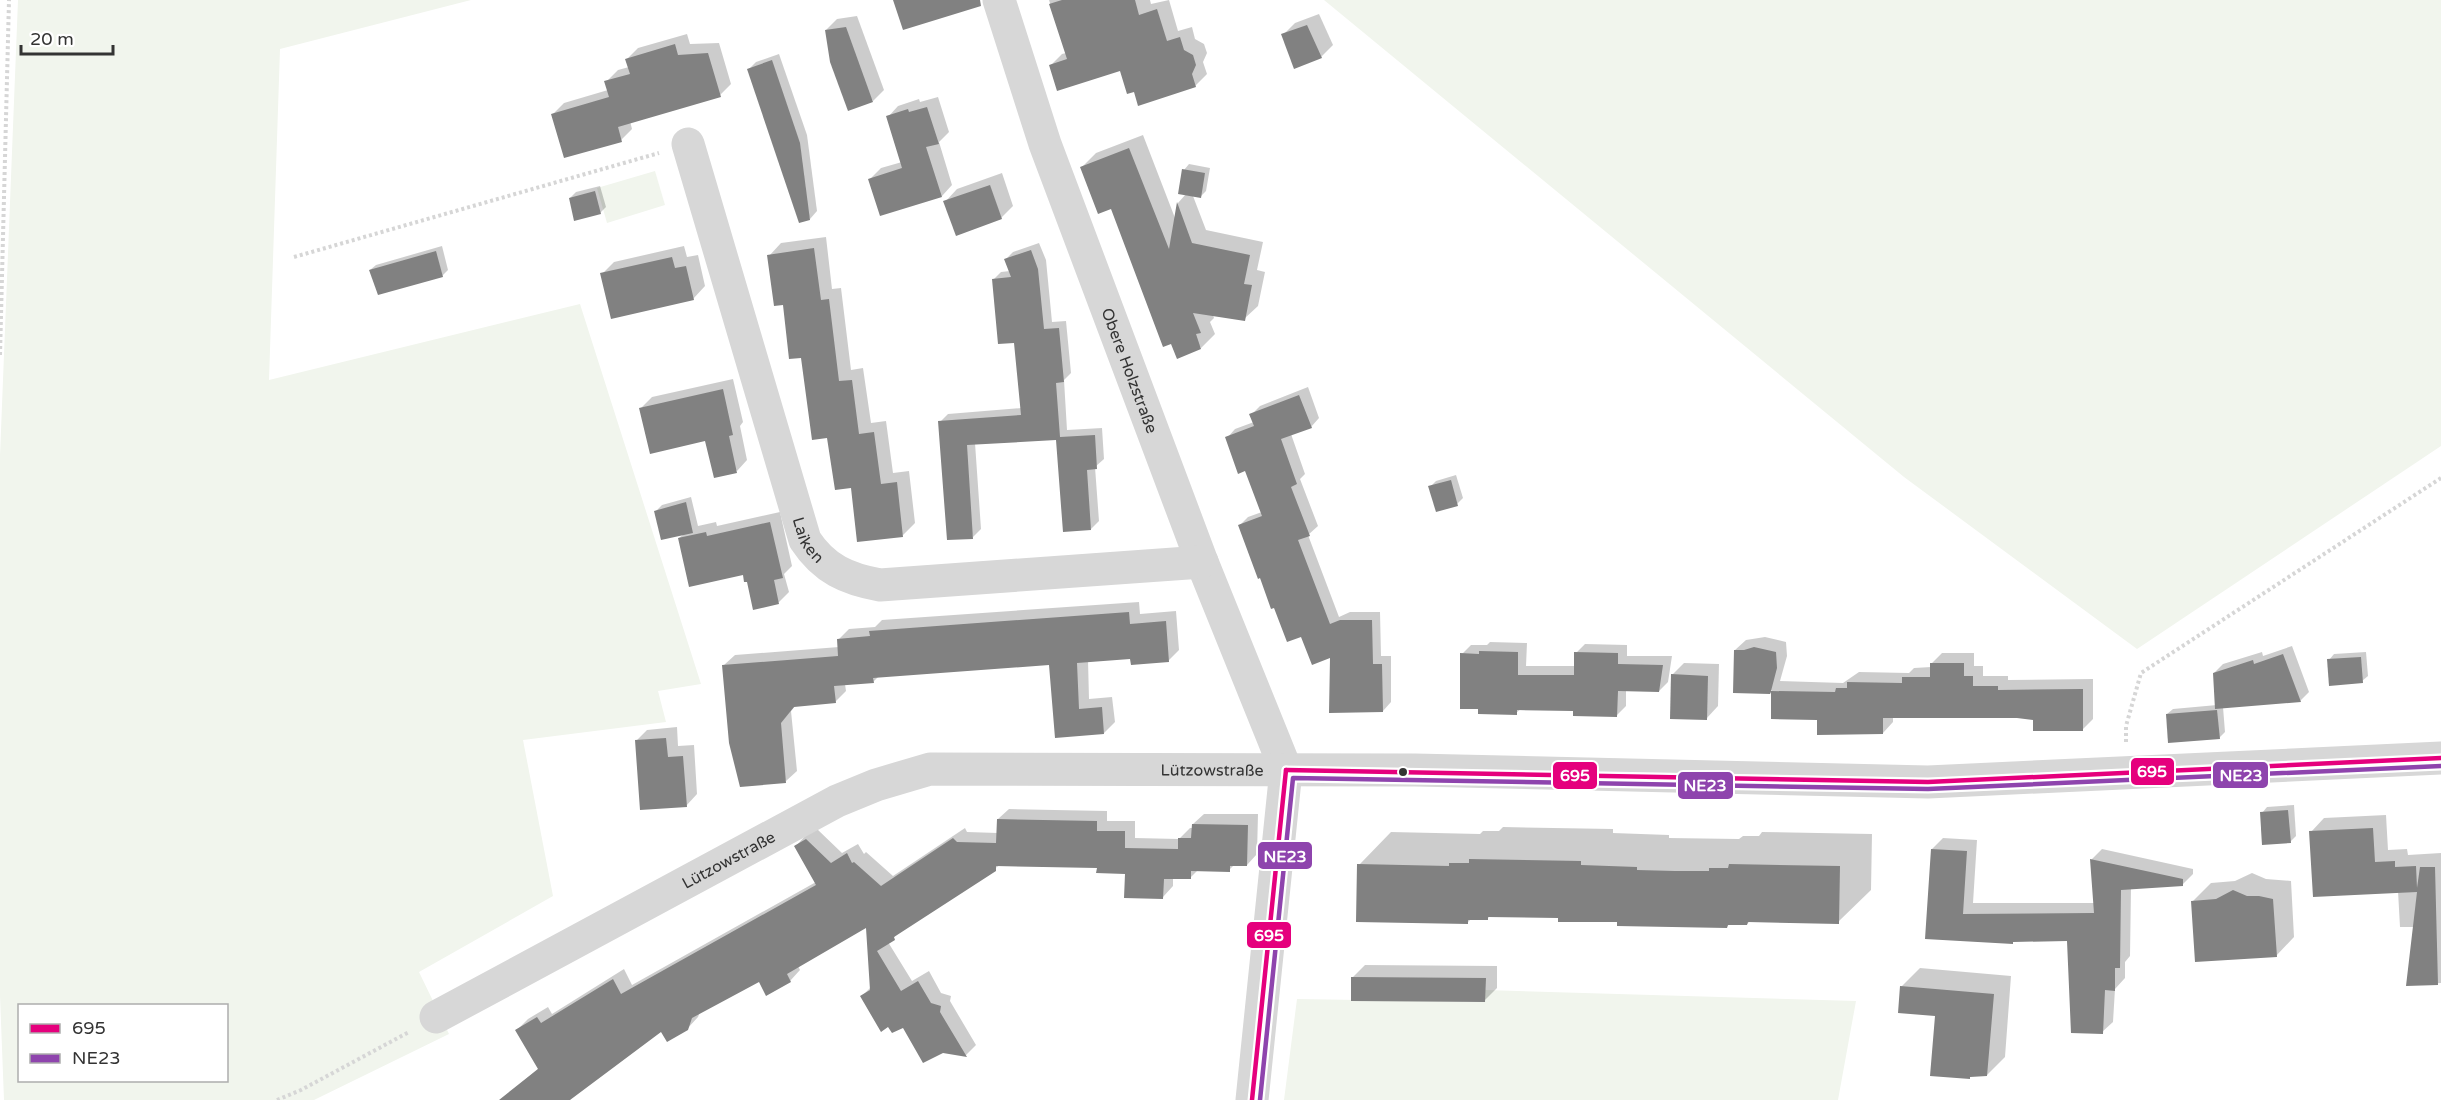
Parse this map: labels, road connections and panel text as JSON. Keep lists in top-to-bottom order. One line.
{"streets":{"street":["Obere Holzstraße","Laiken","Lützowstraße"]},"crossings":[["Obere Holzstraße","Laiken"],["Obere Holzstraße","Lützowstraße"]],"lines":["transit line 695","transit line NE23"],"legend":["695","NE23"],"scale_bar":"20 m"}
